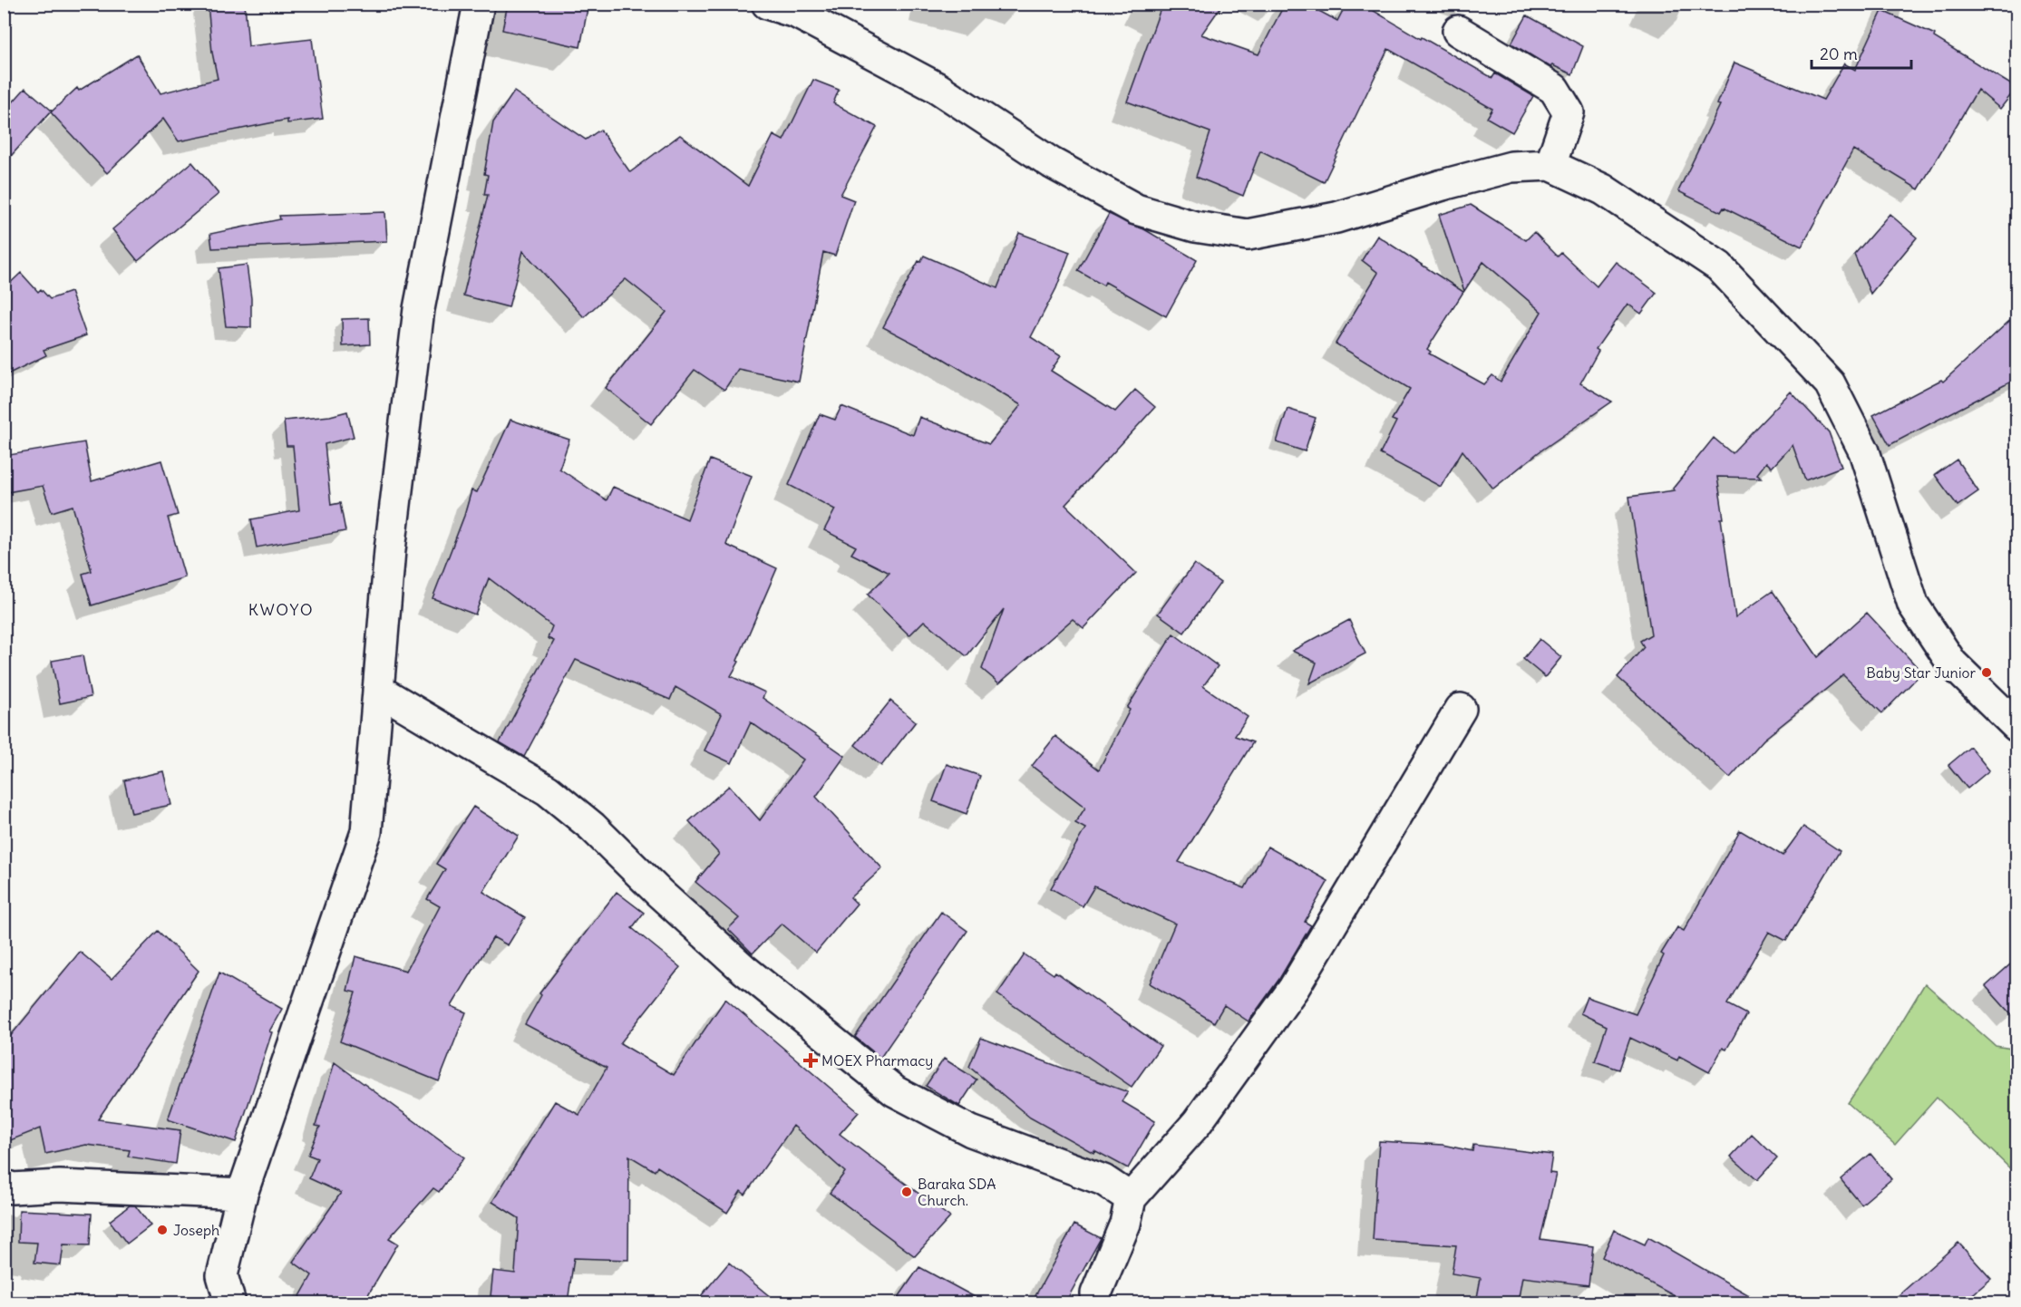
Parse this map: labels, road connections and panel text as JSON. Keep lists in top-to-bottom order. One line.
{"districts":["KWOYO"],"places":{"other":["Baby Star Junior","Baraka SDA Church.","Joseph"],"health":["MOEX Pharmacy"]},"scale_bar":"20 m"}
